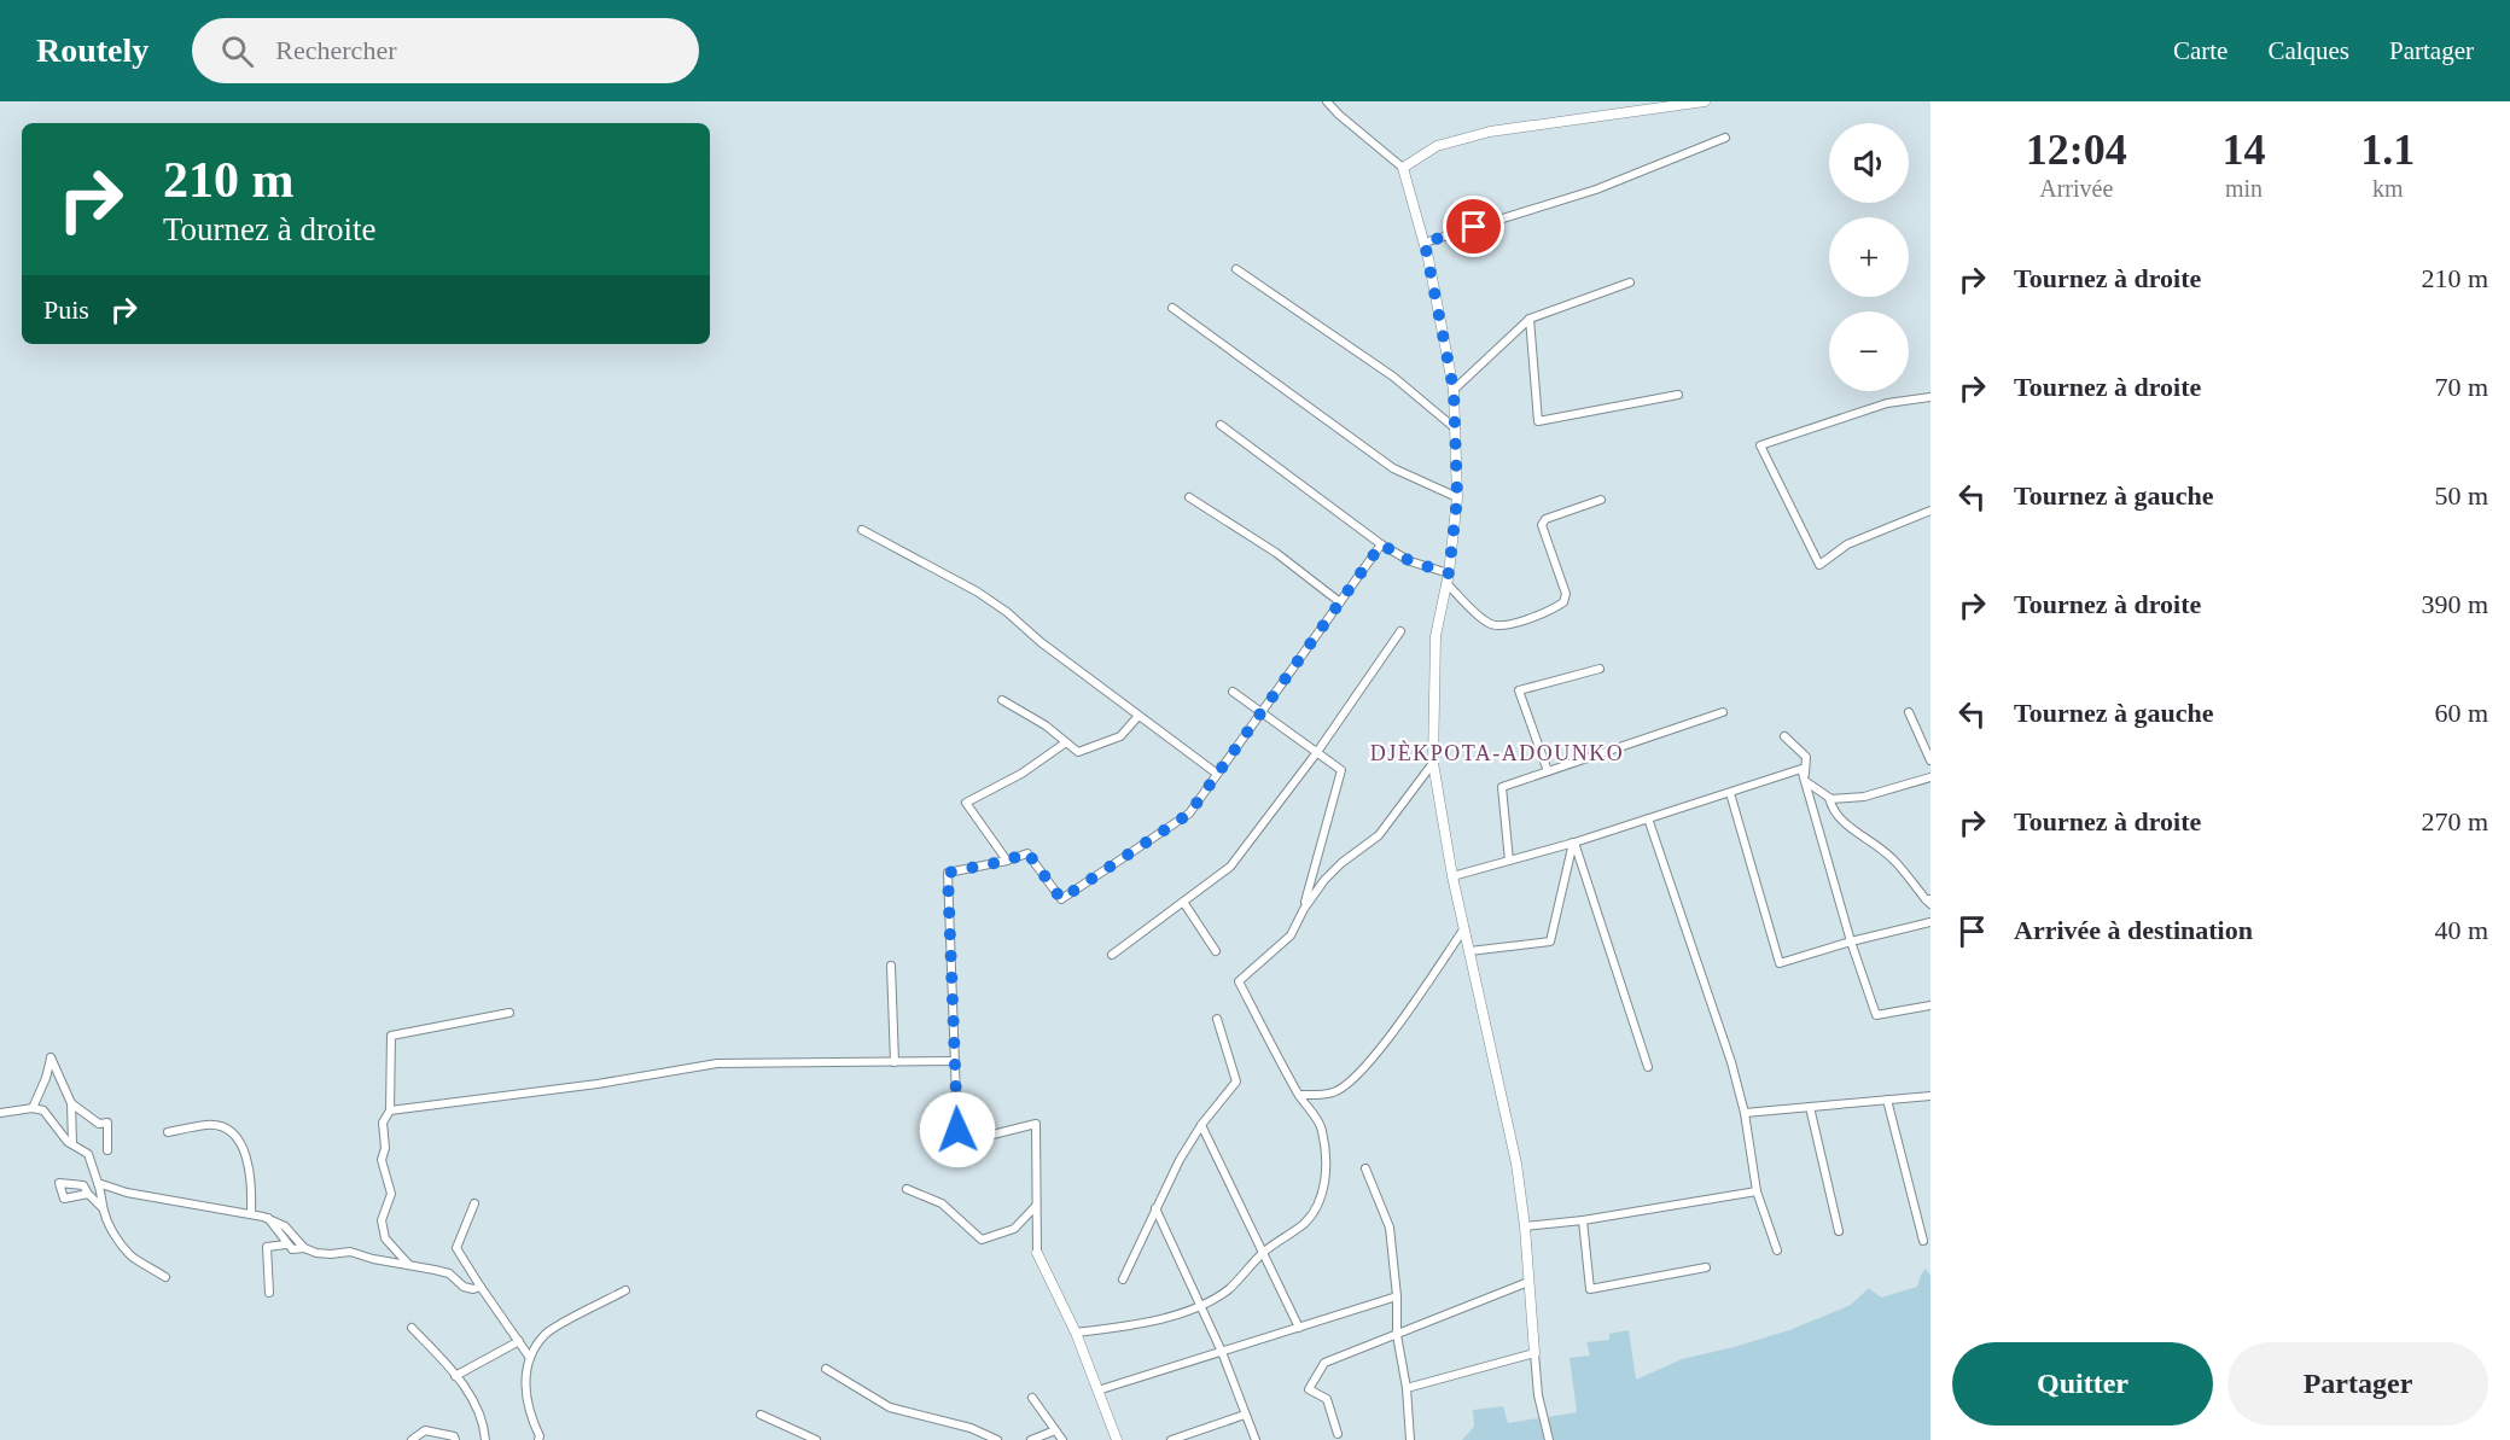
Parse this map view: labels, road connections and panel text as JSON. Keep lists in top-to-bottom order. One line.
{"districts":["DJÈKPOTA-ADOUNKO"],"page":{"header":"Routely","search":"Rechercher","nav":["Carte","Calques","Partager"],"eta":["12:04","Arrivée","14","min","1.1","km"],"map_buttons":["+","−"],"turn":["210 m","Tournez à droite"],"list":[{"name":"Tournez à droite","value":"210 m"},{"name":"Tournez à droite","value":"70 m"},{"name":"Tournez à gauche","value":"50 m"},{"name":"Tournez à droite","value":"390 m"},{"name":"Tournez à gauche","value":"60 m"},{"name":"Tournez à droite","value":"270 m"},{"name":"Arrivée à destination","value":"40 m"}],"then":"Puis","buttons":["Quitter","Partager"]}}
